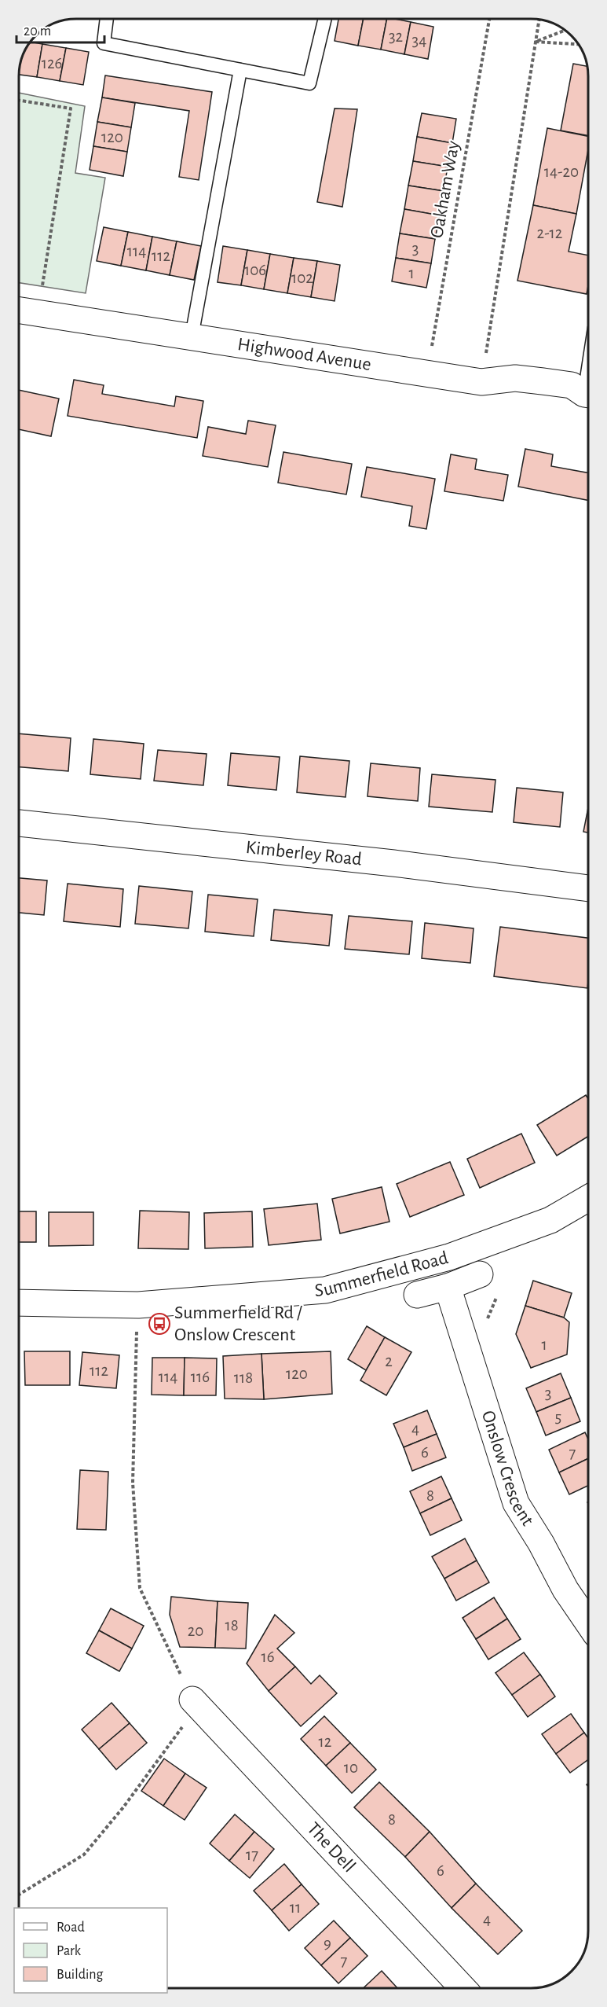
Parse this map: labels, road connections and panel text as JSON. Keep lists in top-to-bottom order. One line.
{"streets":{"street":["Highwood Avenue","Kimberley Road","Summerfield Road","Onslow Crescent","The Dell"],"path":["Oakham Way"]},"crossings":[["Oakham Way","Highwood Avenue"]],"places":{"bus stop":["Summerfield Rd / Onslow Crescent"]},"house_numbers":["32","34","126","120","14-20","2-12","3","114","112","106","1","102","1","2","112","120","114","116","118","3","5","4","6","7","8","18","20","16","12","10","8","17","6","11","4","9","7"],"legend":["Road","Park","Building"],"scale_bar":"20 m"}
